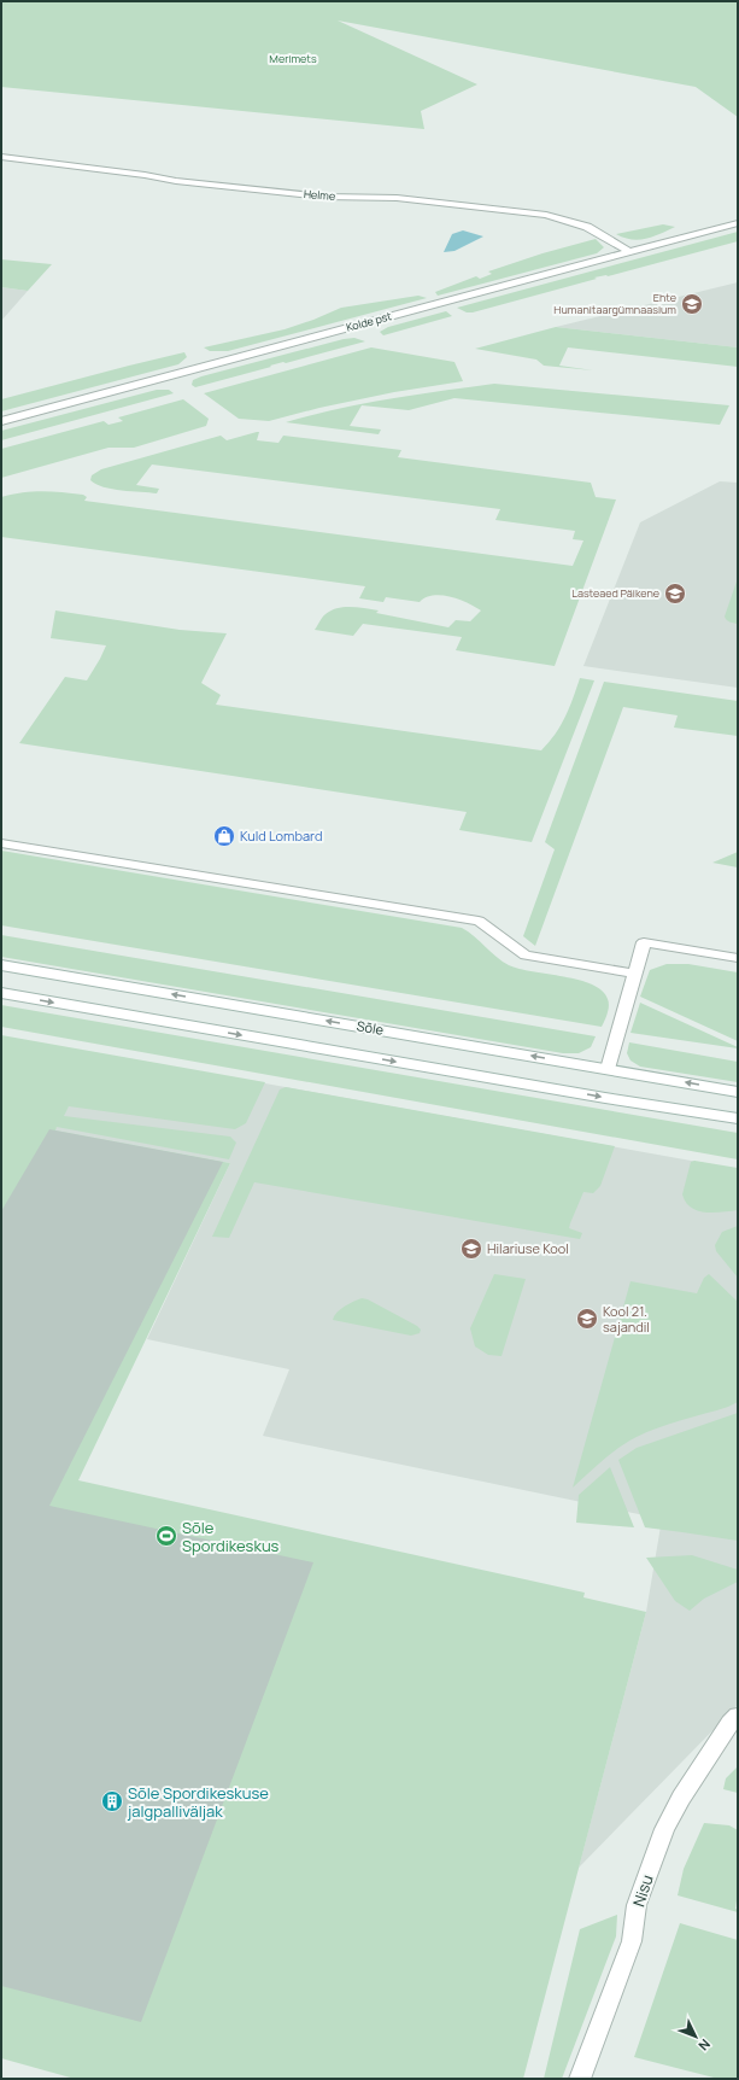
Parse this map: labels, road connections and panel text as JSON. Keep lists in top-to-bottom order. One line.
{"streets":{"street":["Helme","Kolde pst","Sõle","Nisu"]},"crossings":[["Helme","Kolde pst"]],"parks":["Merimets"],"places":{"school or university":["Ehte Humanitaargümnaasium","Lasteaed Päikene","Hilariuse Kool","Kool 21. sajandil"],"shop":["Kuld Lombard"],"sports":["Sõle Spordikeskus"],"building":["Sõle Spordikeskuse jalgpalliväljak"]},"north":"bottom right"}
